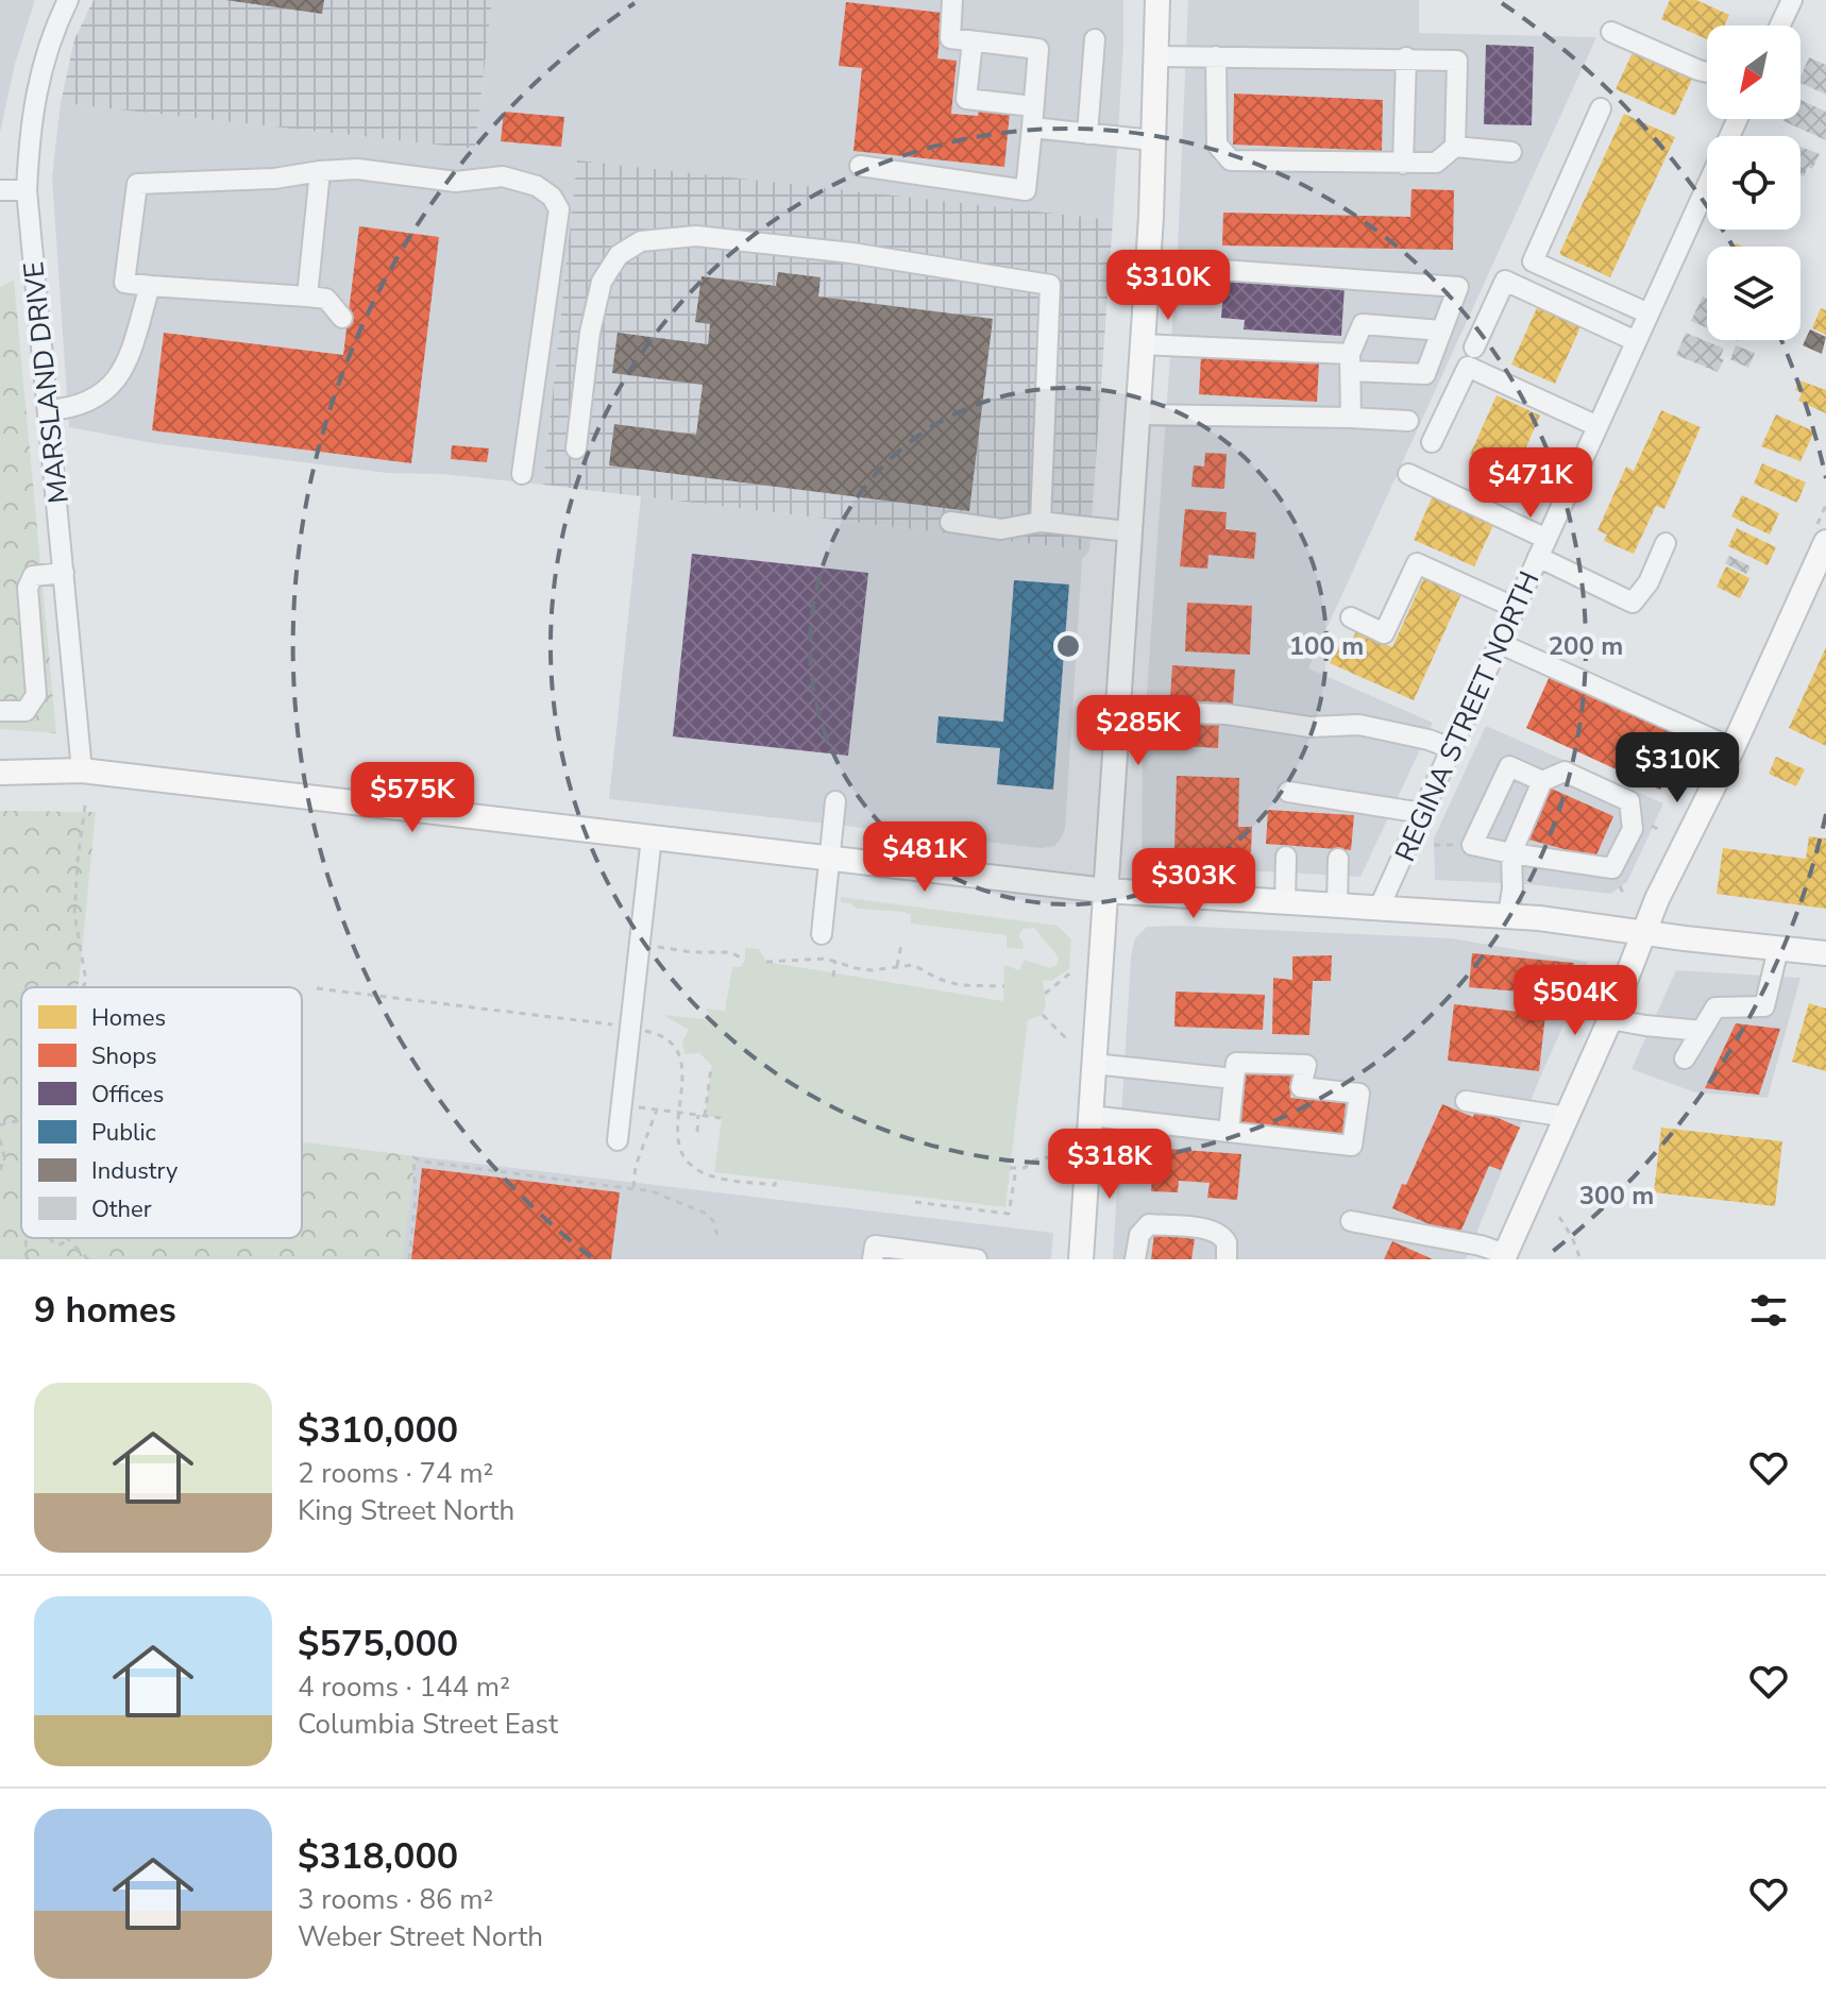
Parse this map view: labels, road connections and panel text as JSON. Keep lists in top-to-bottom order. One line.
{"streets":{"street":["MARSLAND DRIVE","REGINA STREET NORTH"]},"legend":["Homes","Shops","Offices","Public","Industry","Other"],"north":"bottom left","page":{"price":["$310K","$471K","$285K","$310K","$575K","$481K","$303K","$504K","$318K"],"heading":"9 homes","list":[{"name":"$310,000","note":"2 rooms · 74 m² · King Street North"},{"name":"$575,000","note":"4 rooms · 144 m² · Columbia Street East"},{"name":"$318,000","note":"3 rooms · 86 m² · Weber Street North"}]},"rings":["100 m","200 m","300 m"]}
